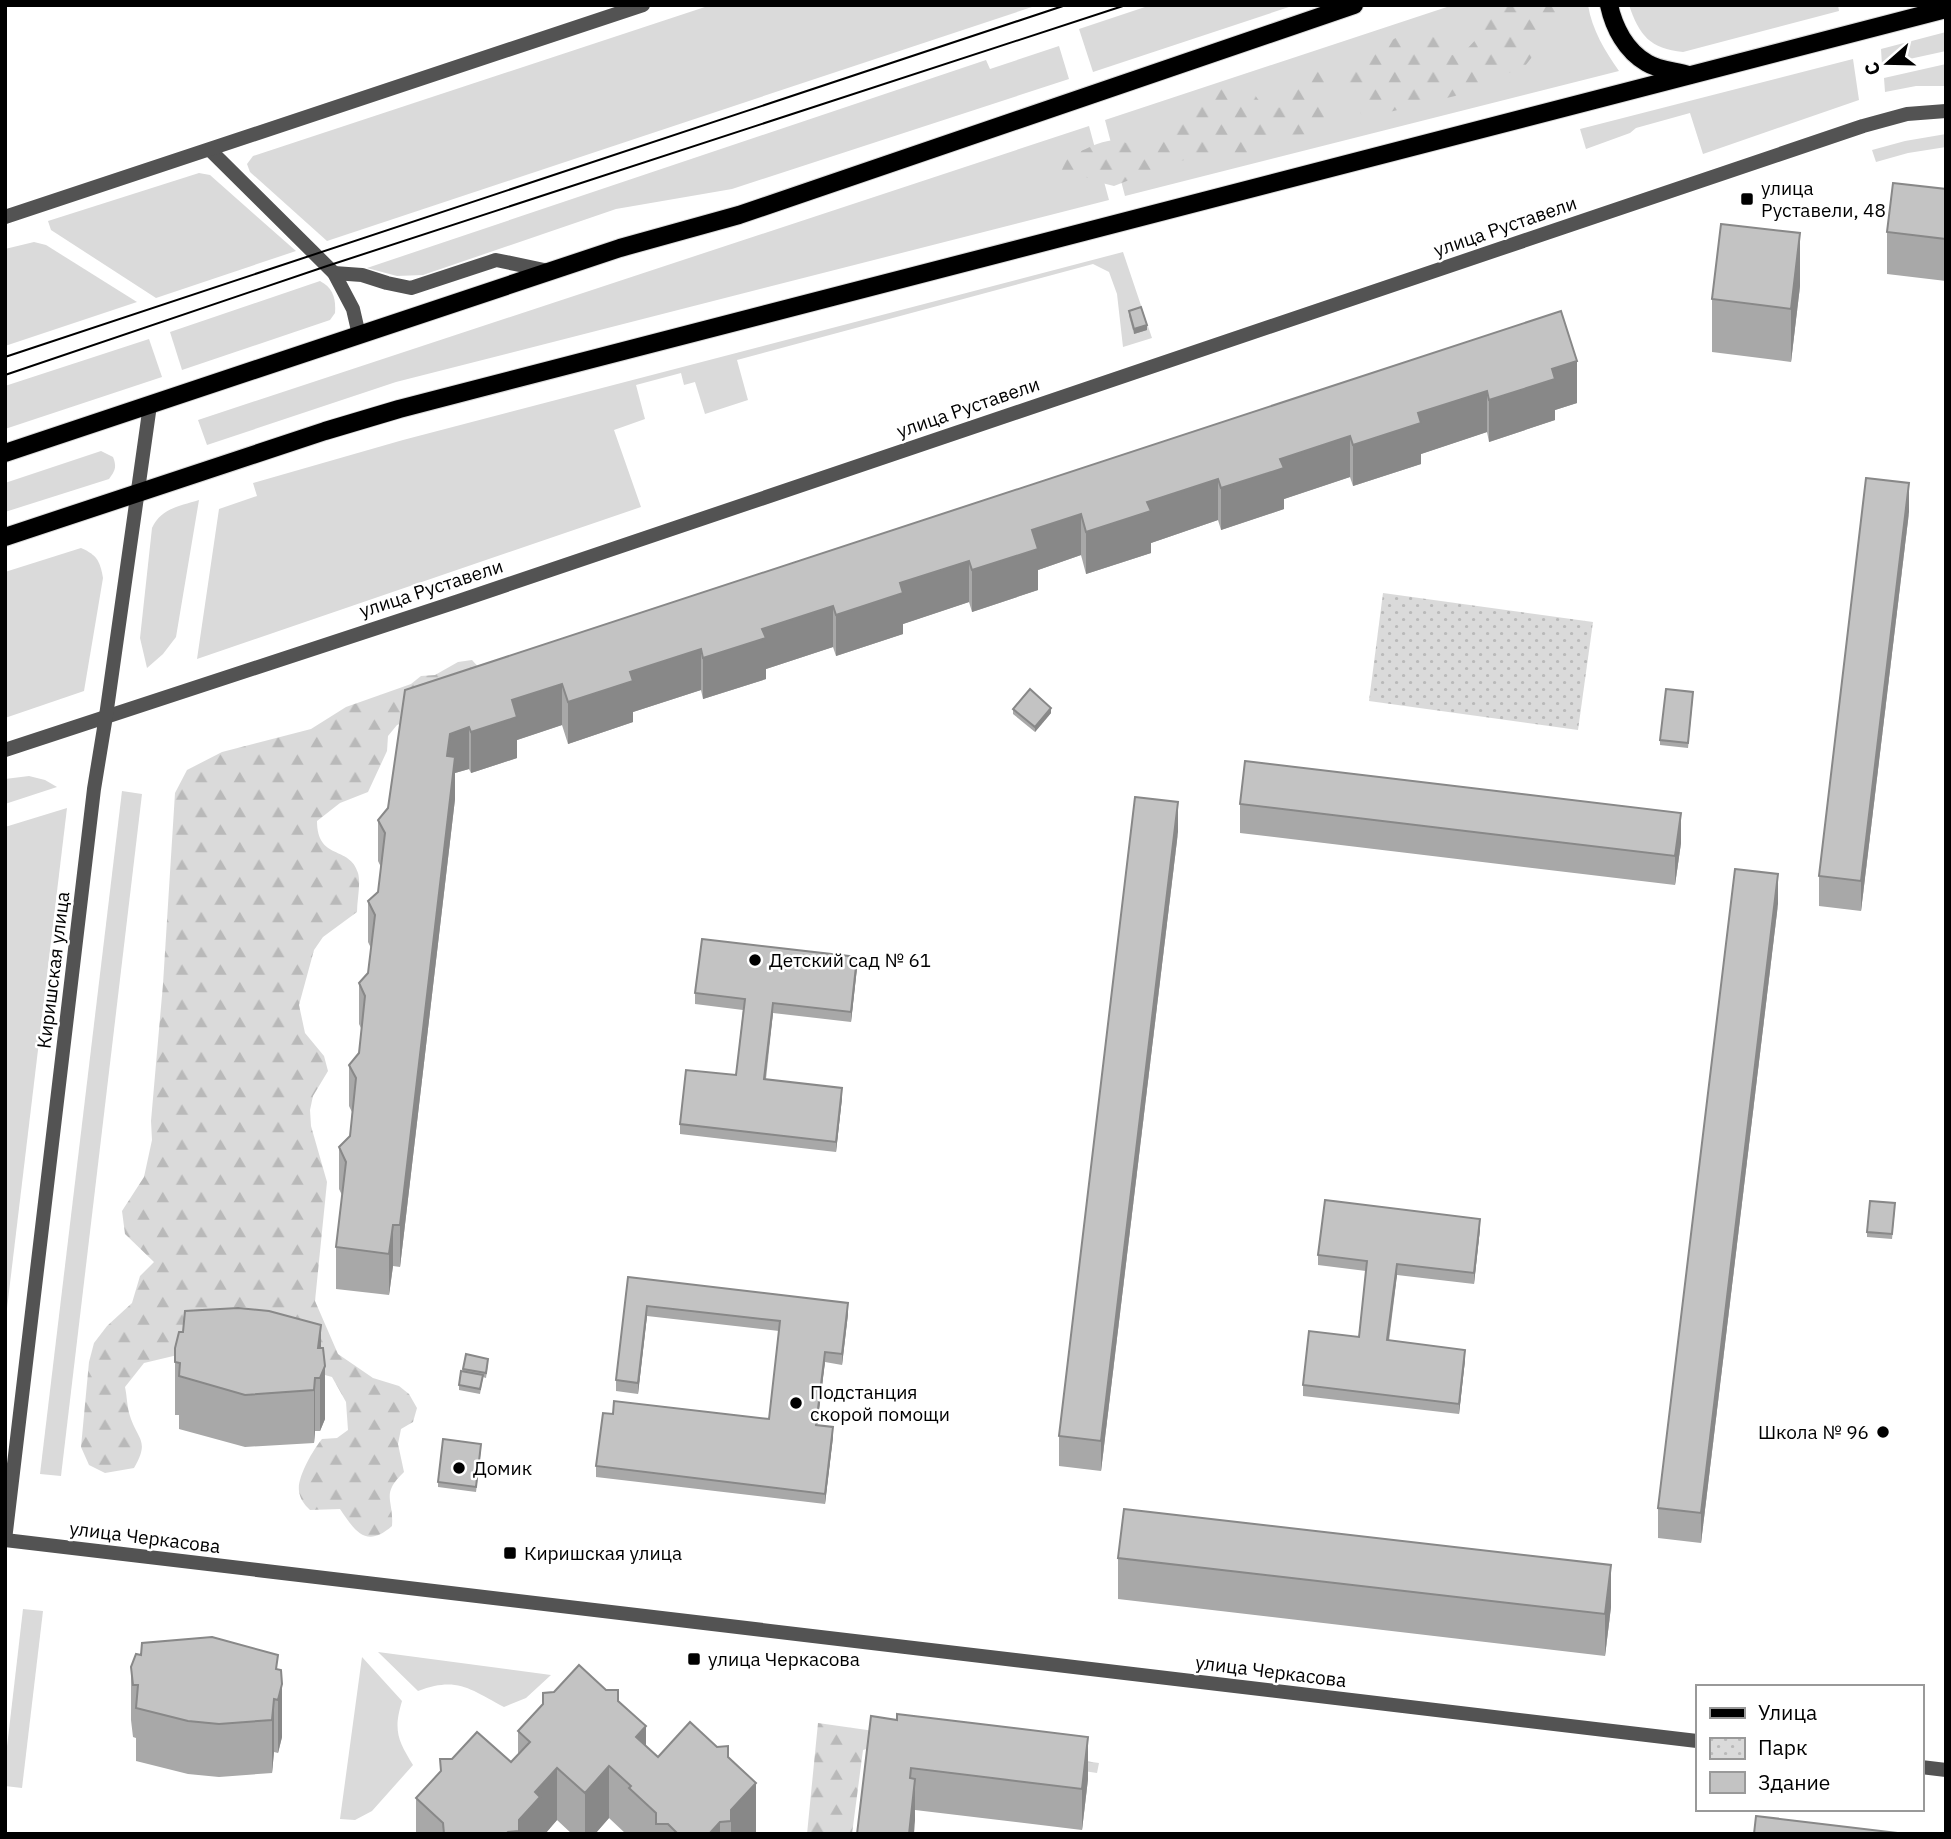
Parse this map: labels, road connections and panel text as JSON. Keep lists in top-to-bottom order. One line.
{"streets":{"street":["улица Руставели","Киришская улица","улица Черкасова"]},"crossings":[["улица Руставели","Киришская улица"],["Киришская улица","улица Черкасова"]],"places":{"transit":["улица Руставели, 48","Киришская улица","улица Черкасова"],"other":["Детский сад № 61","Подстанция скорой помощи","Школа № 96","Домик"]},"legend":["Улица","Парк","Здание"],"north":"left"}
